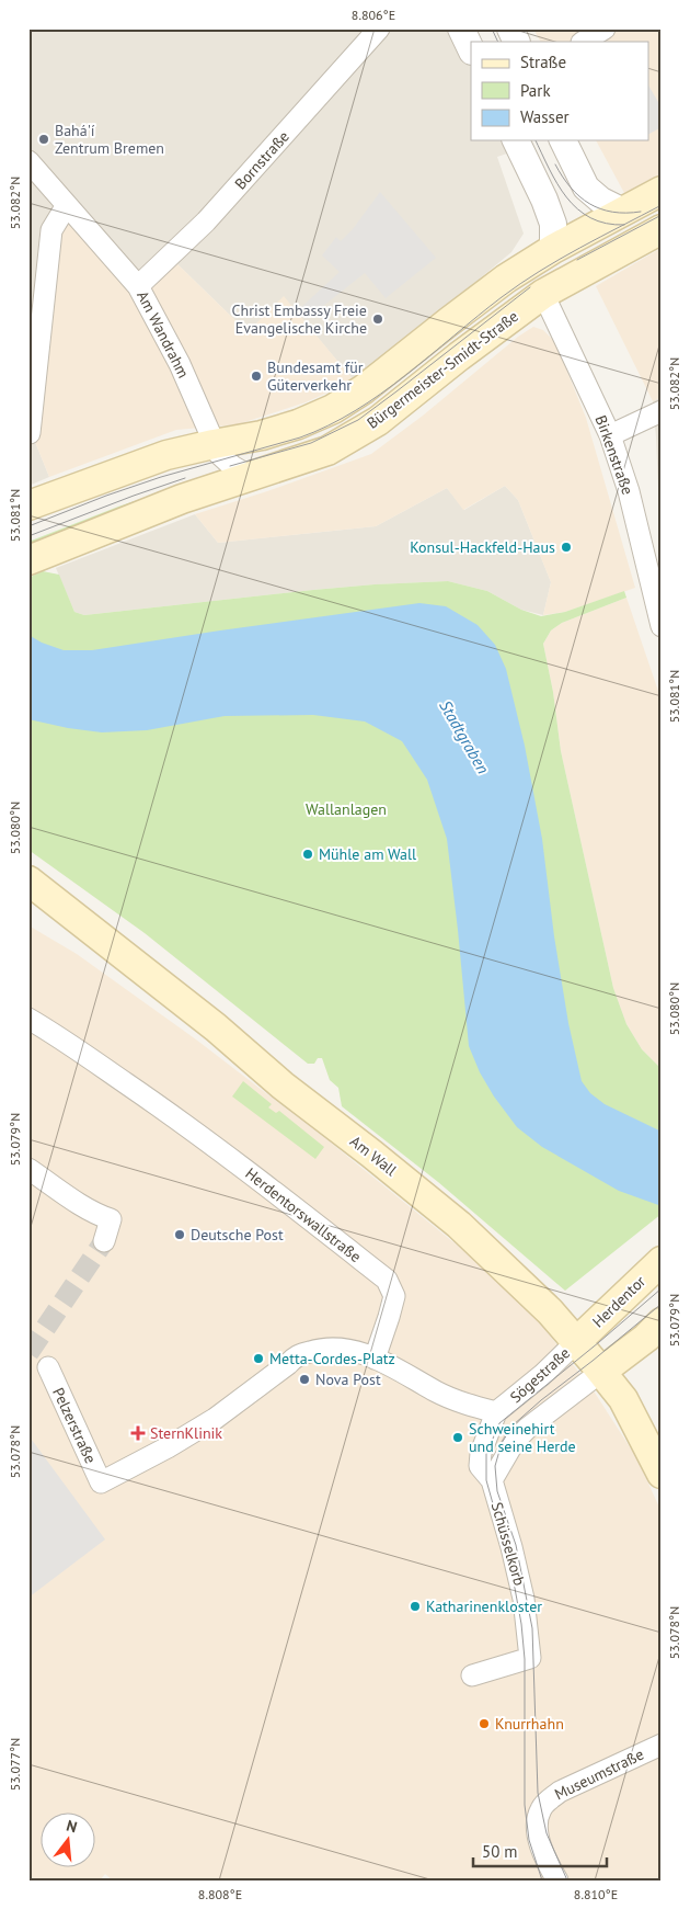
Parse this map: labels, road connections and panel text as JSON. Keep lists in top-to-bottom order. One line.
{"streets":{"main road":["Bürgermeister-Smidt-Straße","Am Wall","Herdentor"],"street":["Bornstraße","Am Wandrahm","Birkenstraße","Herdentorswallstraße","Sögestraße","Pelzerstraße","Schüsselkorb","Museumstraße"]},"crossings":[["Bornstraße","Am Wandrahm"],["Am Wandrahm","Bürgermeister-Smidt-Straße"],["Bürgermeister-Smidt-Straße","Birkenstraße"],["Am Wall","Herdentor"],["Am Wall","Sögestraße"],["Herdentorswallstraße","Pelzerstraße"],["Herdentor","Sögestraße"],["Sögestraße","Schüsselkorb"]],"water":["Stadtgraben"],"parks":["Wallanlagen"],"places":{"other":["Bahá'í Zentrum Bremen","Christ Embassy Freie Evangelische Kirche","Bundesamt für Güterverkehr","Konsul-Hackfeld-Haus","Mühle am Wall","Deutsche Post","Metta-Cordes-Platz","Nova Post","Schweinehirt und seine Herde","Katharinenkloster","Knurrhahn"],"health":["SternKlinik"]},"legend":["Straße","Park","Wasser"],"scale_bar":"50 m","north":"top","coordinates":["8.806°E","53.082°N","53.081°N","53.080°N","53.079°N","53.078°N","53.077°N","8.808°E","8.810°E"]}
